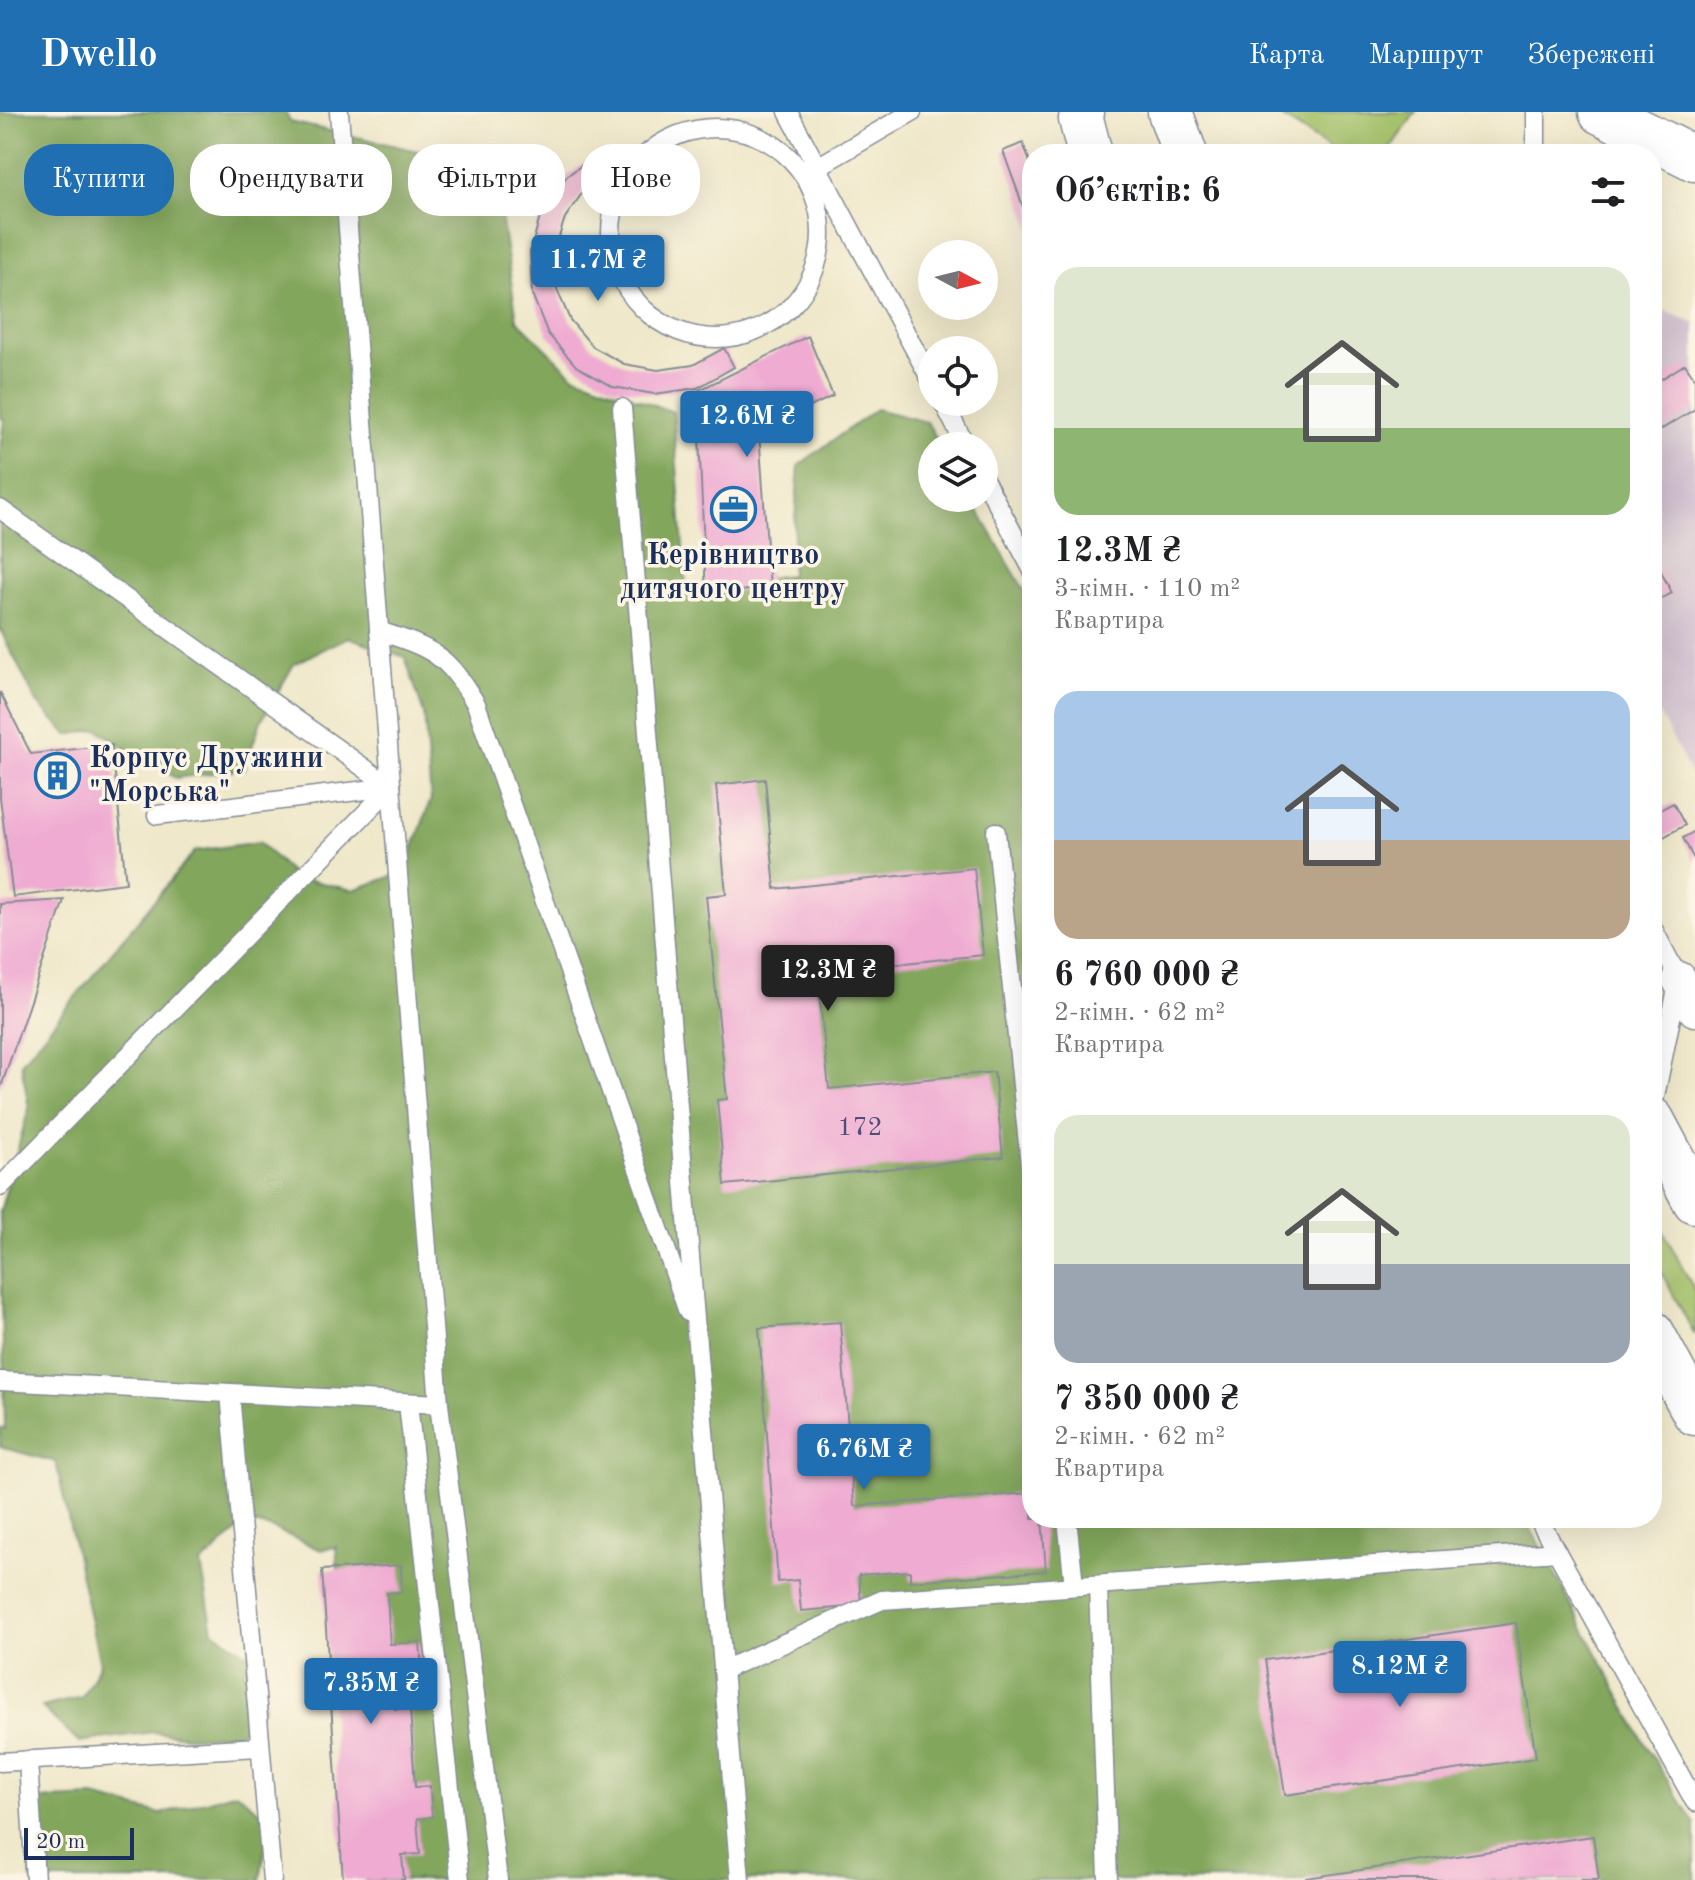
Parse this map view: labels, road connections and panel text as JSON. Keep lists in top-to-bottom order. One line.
{"places":{"office":["Керівництво дитячого центру"],"building":["Корпус Дружини \"Морська\""]},"house_numbers":["172"],"scale_bar":"20 m","north":"right","page":{"header":"Dwello","nav":["Карта","Маршрут","Збережені"],"chip":["Купити","Орендувати","Фільтри","Нове"],"heading":"Об’єктів: 6","price":["11.7M ₴","12.6M ₴","12.3M ₴","6.76M ₴","8.12M ₴","7.35M ₴"],"list":[{"name":"12.3M ₴","note":"3-кімн. · 110 m² · Квартира"},{"name":"6 760 000 ₴","note":"2-кімн. · 62 m² · Квартира"},{"name":"7 350 000 ₴","note":"2-кімн. · 62 m² · Квартира"}],"scale":"20 m"}}
